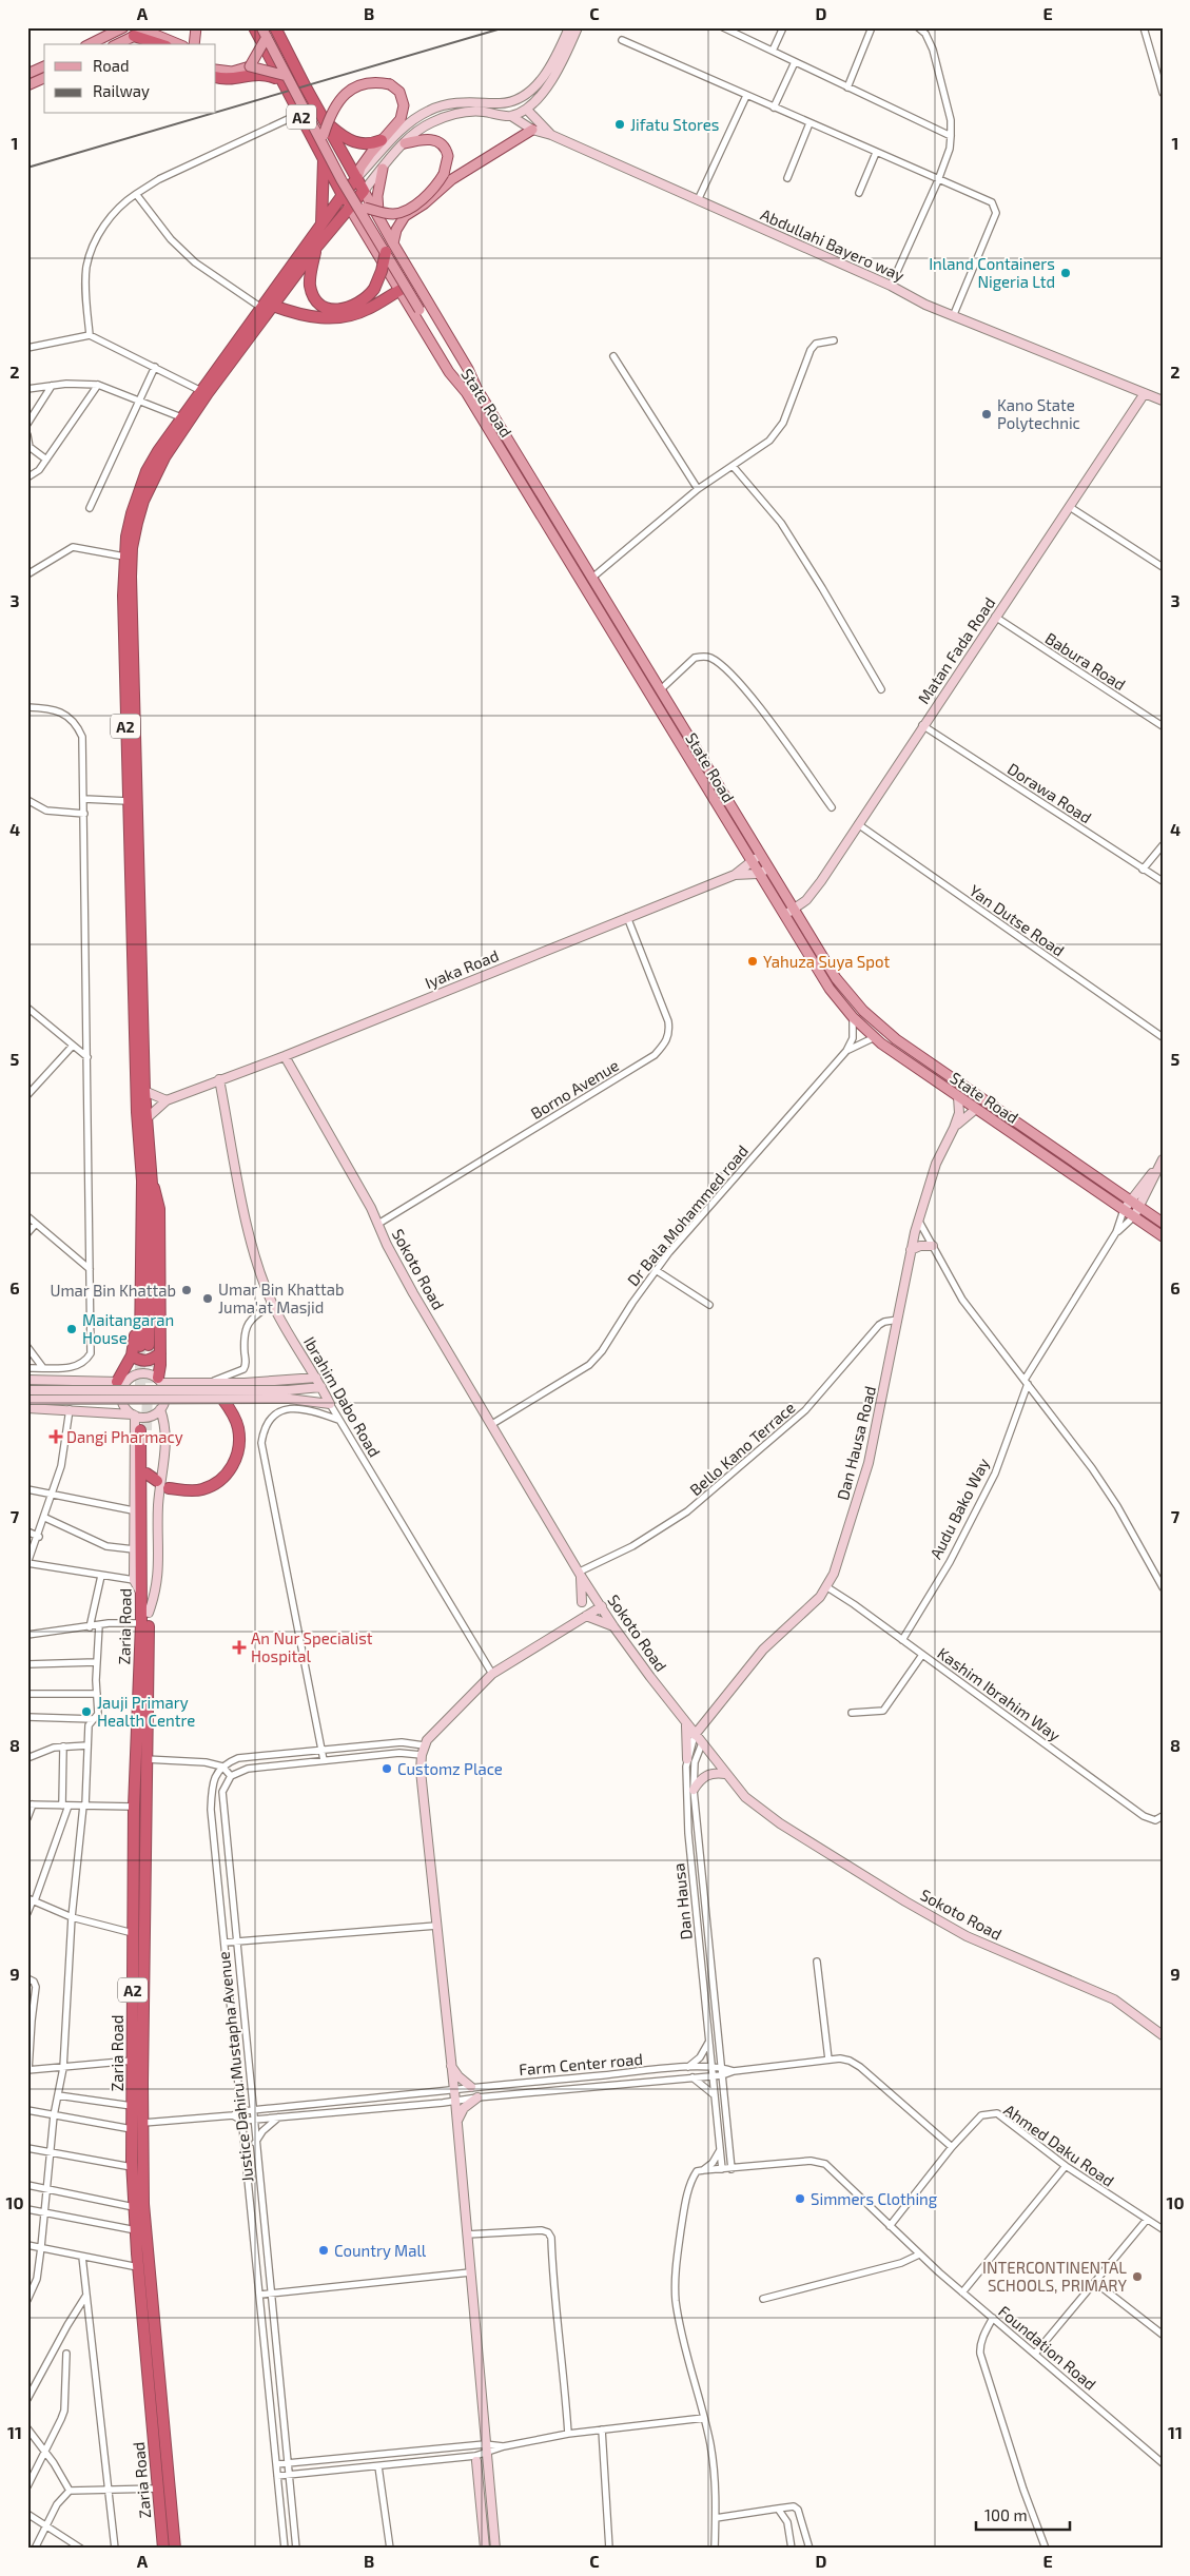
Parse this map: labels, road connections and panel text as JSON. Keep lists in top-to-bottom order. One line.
{"streets":{"highway":["A2","Zaria Road"],"main road":["State Road"],"street":["Abdullahi Bayero way","Matan Fada Road","Babura Road","Dorawa Road","Yan Dutse Road","Iyaka Road","Borno Avenue","Dr Bala Mohammed road","Sokoto Road","Ibrahim Dabo Road","Dan Hausa Road","Bello Kano Terrace","Audu Bako Way","Kashim Ibrahim Way","Dan Hausa","Farm Center road","Justice Dahiru Mustapha Avenue","Ahmed Daku Road","Foundation Road"]},"crossings":[["A2","State Road"],["Abdullahi Bayero way","Matan Fada Road"],["State Road","Matan Fada Road"],["State Road","Iyaka Road"],["State Road","Dan Hausa Road"],["Matan Fada Road","Babura Road"],["Matan Fada Road","Dorawa Road"],["Matan Fada Road","Yan Dutse Road"],["Iyaka Road","Borno Avenue"],["Iyaka Road","Sokoto Road"],["Iyaka Road","Ibrahim Dabo Road"],["Borno Avenue","Sokoto Road"],["Dr Bala Mohammed road","Sokoto Road"],["Sokoto Road","Dan Hausa Road"],["Sokoto Road","Bello Kano Terrace"],["Sokoto Road","Dan Hausa"],["Dan Hausa Road","Bello Kano Terrace"],["Dan Hausa Road","Kashim Ibrahim Way"],["Dan Hausa Road","Dan Hausa"],["Audu Bako Way","Kashim Ibrahim Way"],["Dan Hausa","Farm Center road"],["Dan Hausa","Foundation Road"],["Farm Center road","Justice Dahiru Mustapha Avenue"],["Ahmed Daku Road","Foundation Road"]],"places":{"other":["Jifatu Stores","Inland Containers Nigeria Ltd","Kano State Polytechnic","Yahuza Suya Spot","Umar Bin Khattab","Umar Bin Khattab Juma'at Masjid","Maitangaran House","Jauji Primary Health Centre","Customz Place","Simmers Clothing","Country Mall","INTERCONTINENTAL SCHOOLS, PRIMARY"],"health":["Dangi Pharmacy","An Nur Specialist Hospital"]},"legend":["Road","Railway"],"scale_bar":"100 m","grid":{"columns":["A","B","C","D","E"],"rows":["1","2","3","4","5","6","7","8","9","10","11"]}}
